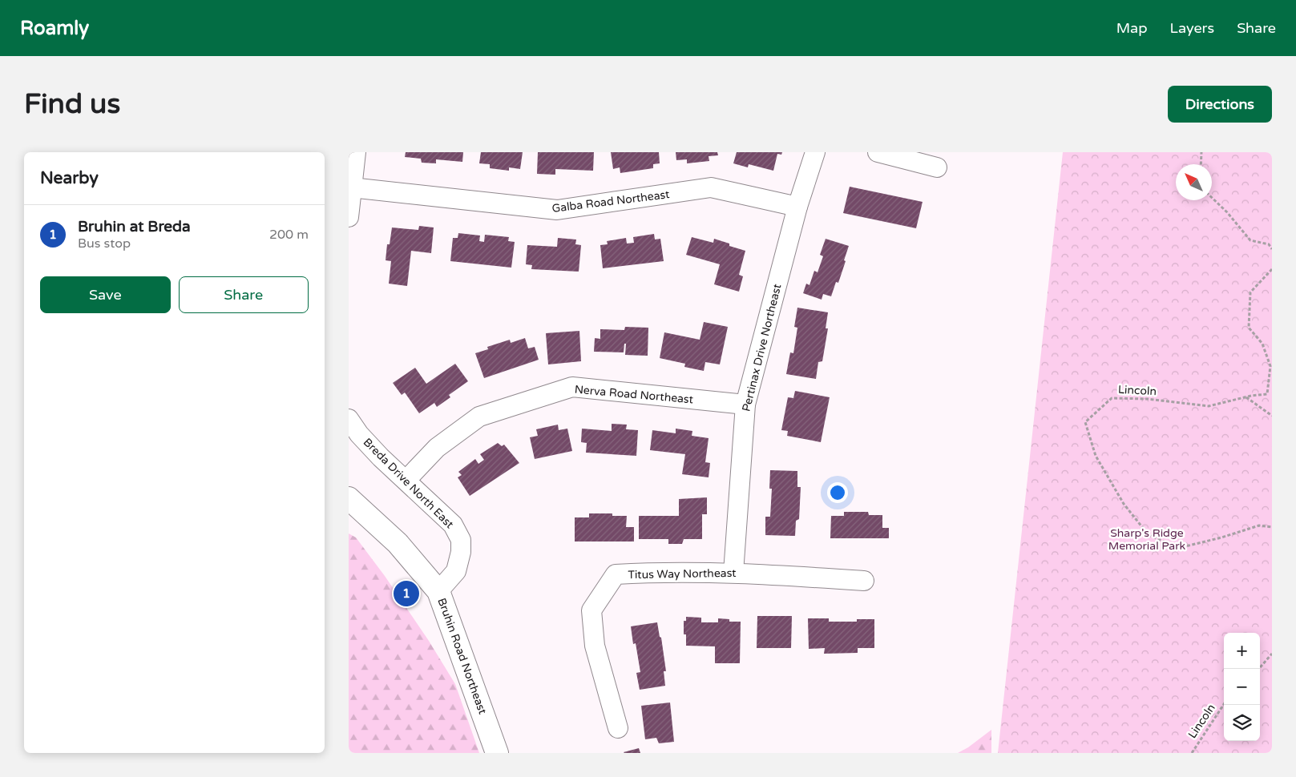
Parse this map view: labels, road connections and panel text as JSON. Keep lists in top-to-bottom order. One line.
{"streets":{"main road":["Bruhin Road Northeast"],"street":["Galba Road Northeast","Pertinax Drive Northeast","Nerva Road Northeast","Breda Drive North East","Titus Way Northeast"],"path":["Lincoln"]},"crossings":[["Galba Road Northeast","Pertinax Drive Northeast"],["Pertinax Drive Northeast","Nerva Road Northeast"],["Pertinax Drive Northeast","Titus Way Northeast"],["Nerva Road Northeast","Breda Drive North East"],["Breda Drive North East","Bruhin Road Northeast"]],"parks":["Sharp's Ridge Memorial Park"],"north":"top left","page":{"header":"Roamly","nav":["Map","Layers","Share"],"buttons":["Directions",["Save","Share"]],"title":"Find us","heading":"Nearby","list":[{"mark":"1","name":"Bruhin at Breda","note":"Bus stop","value":"200 m"}],"pins":"1","map_buttons":["+","−"]}}
